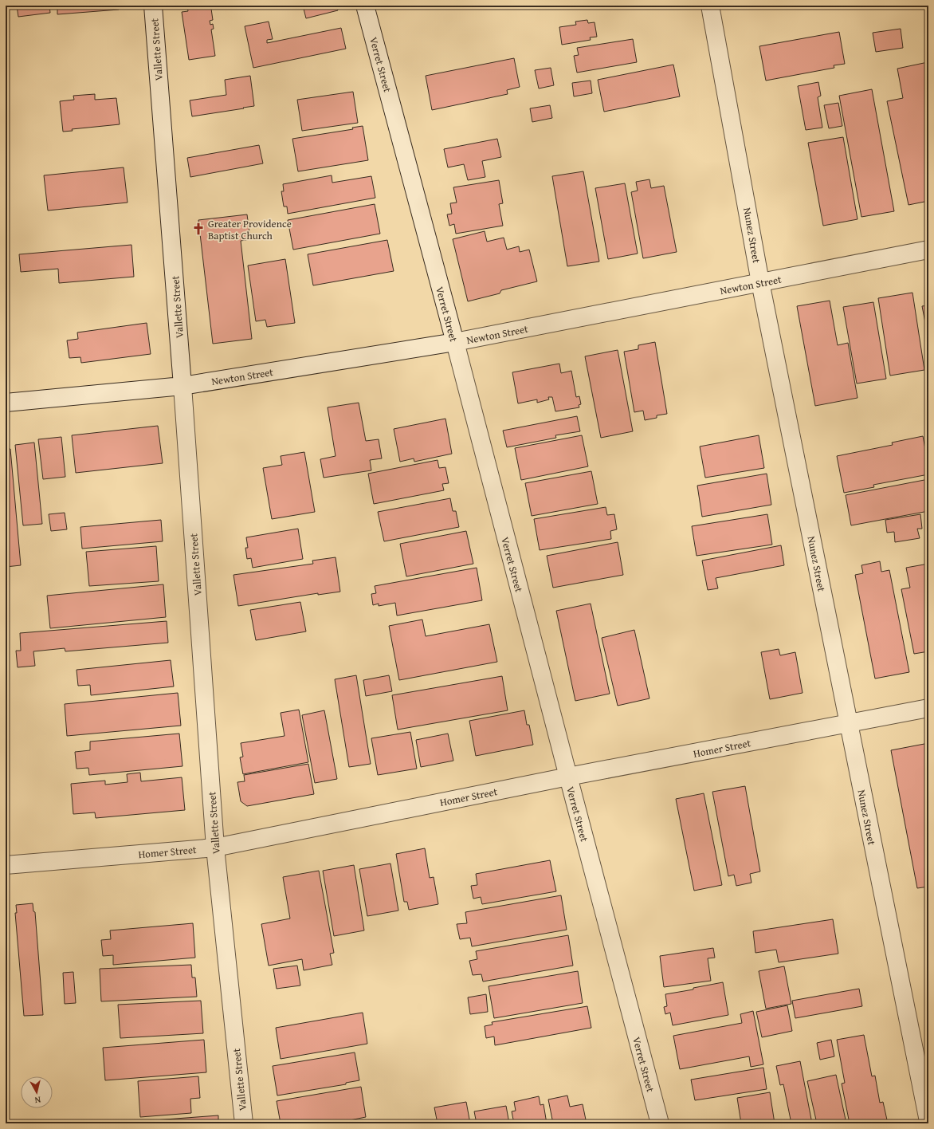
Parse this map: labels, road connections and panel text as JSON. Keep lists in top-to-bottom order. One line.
{"streets":{"street":["Vallette Street","Verret Street","Nunez Street","Newton Street","Homer Street"]},"crossings":[["Vallette Street","Newton Street"],["Vallette Street","Homer Street"],["Verret Street","Newton Street"],["Verret Street","Homer Street"],["Nunez Street","Newton Street"],["Nunez Street","Homer Street"]],"places":{"church":["Greater Providence Baptist Church"]},"north":"bottom"}
